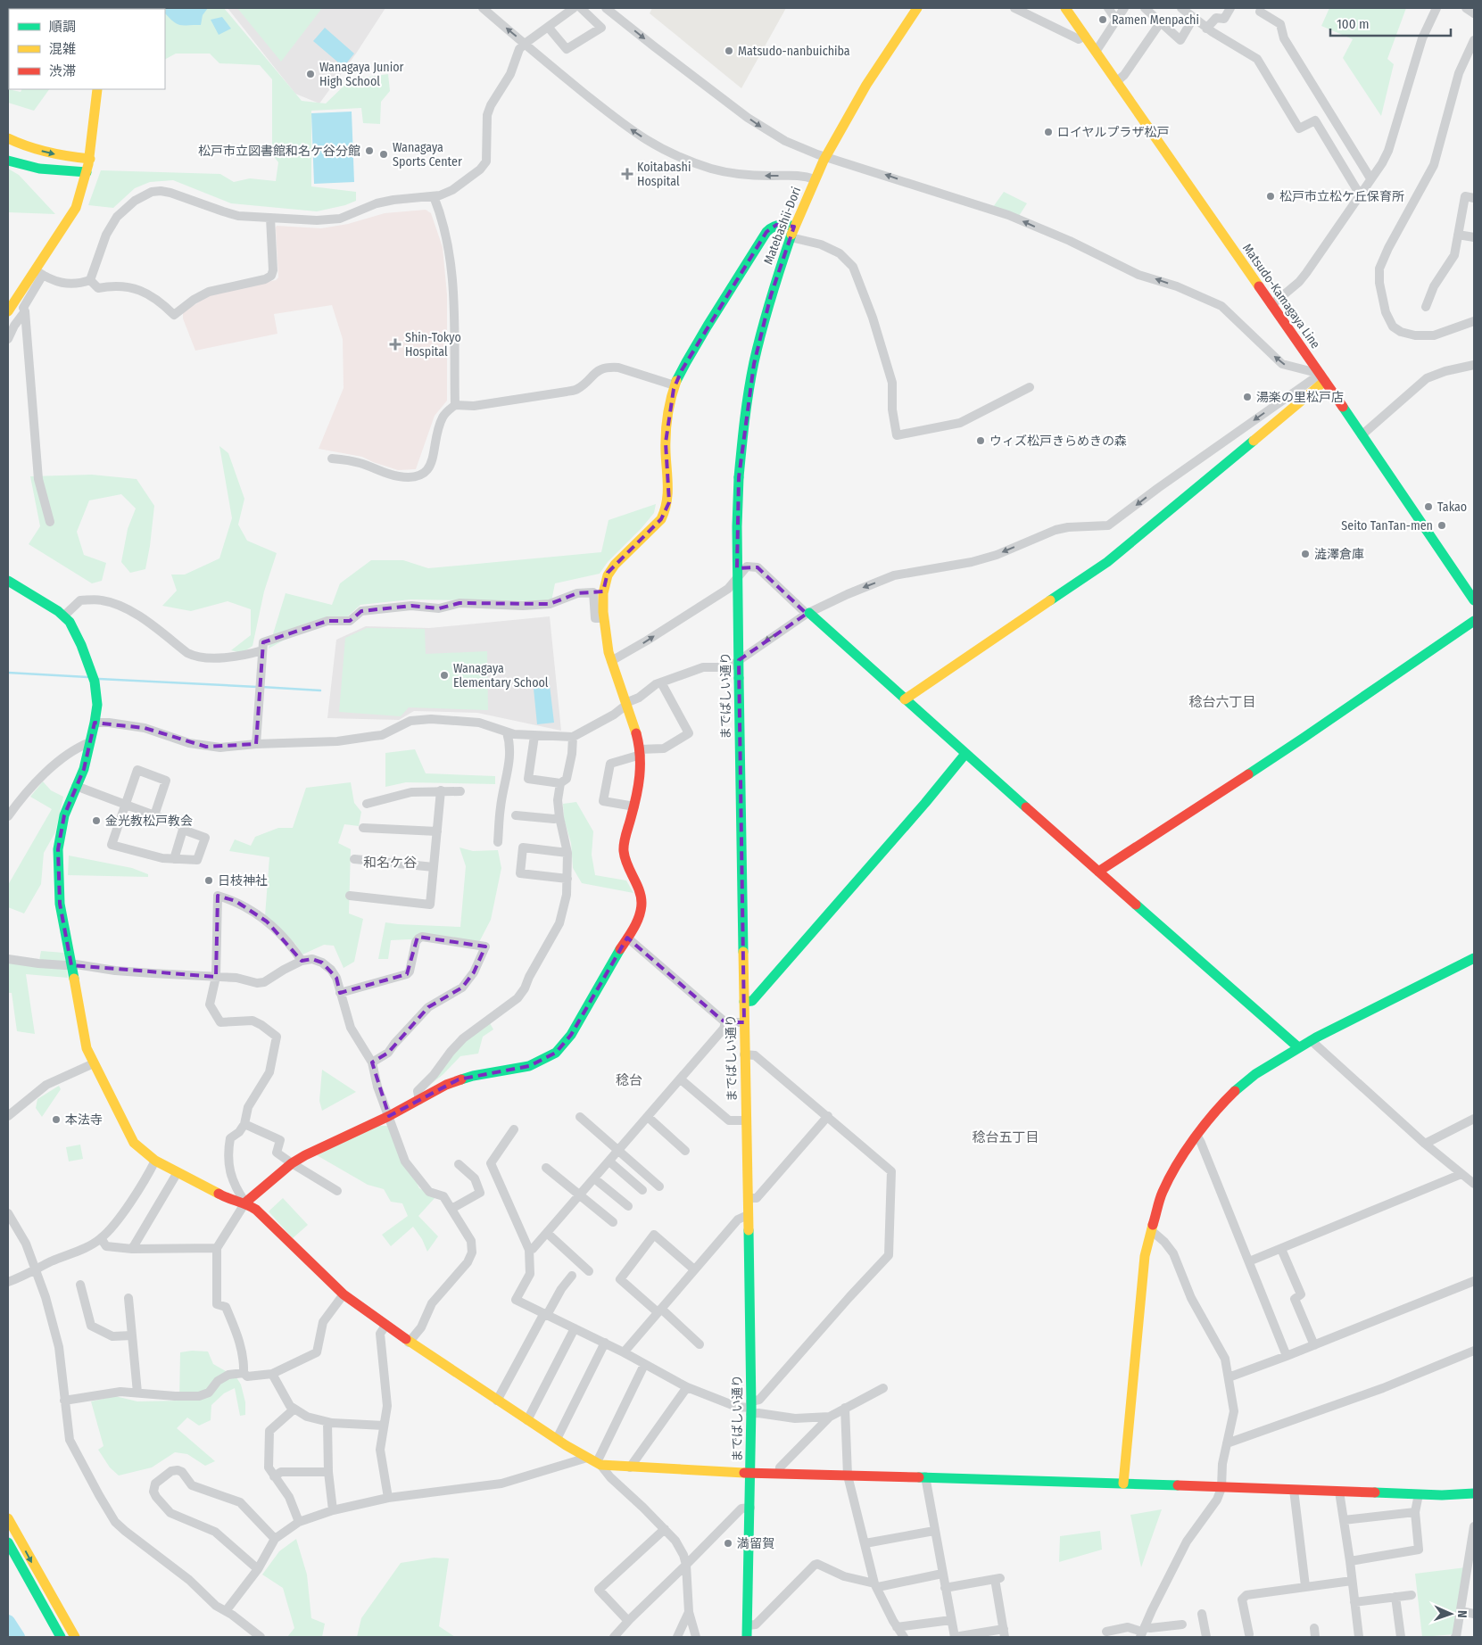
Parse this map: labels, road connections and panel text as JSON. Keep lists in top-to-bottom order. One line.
{"streets":{"street":["Matebashii-Dori","Matsudo-Kamagaya Line","までばしい通り"]},"crossings":[["Matebashii-Dori","までばしい通り"]],"districts":["稔台六丁目","和名ケ谷","稔台","稔台五丁目"],"places":{"other":["Ramen Menpachi","Matsudo-nanbuichiba","Wanagaya Junior High School","ロイヤルプラザ松戸","松戸市立図書館和名ケ谷分館","Wanagaya Sports Center","松戸市立松ケ丘保育所","湯楽の里松戸店","ウィズ松戸きらめきの森","Takao","Seito TanTan-men","澁澤倉庫","Wanagaya Elementary School","金光教松戸教会","日枝神社","本法寺","満留賀"],"health":["Koitabashi Hospital","Shin-Tokyo Hospital"]},"legend":["順調","混雑","渋滞"],"scale_bar":"100 m","north":"right"}
